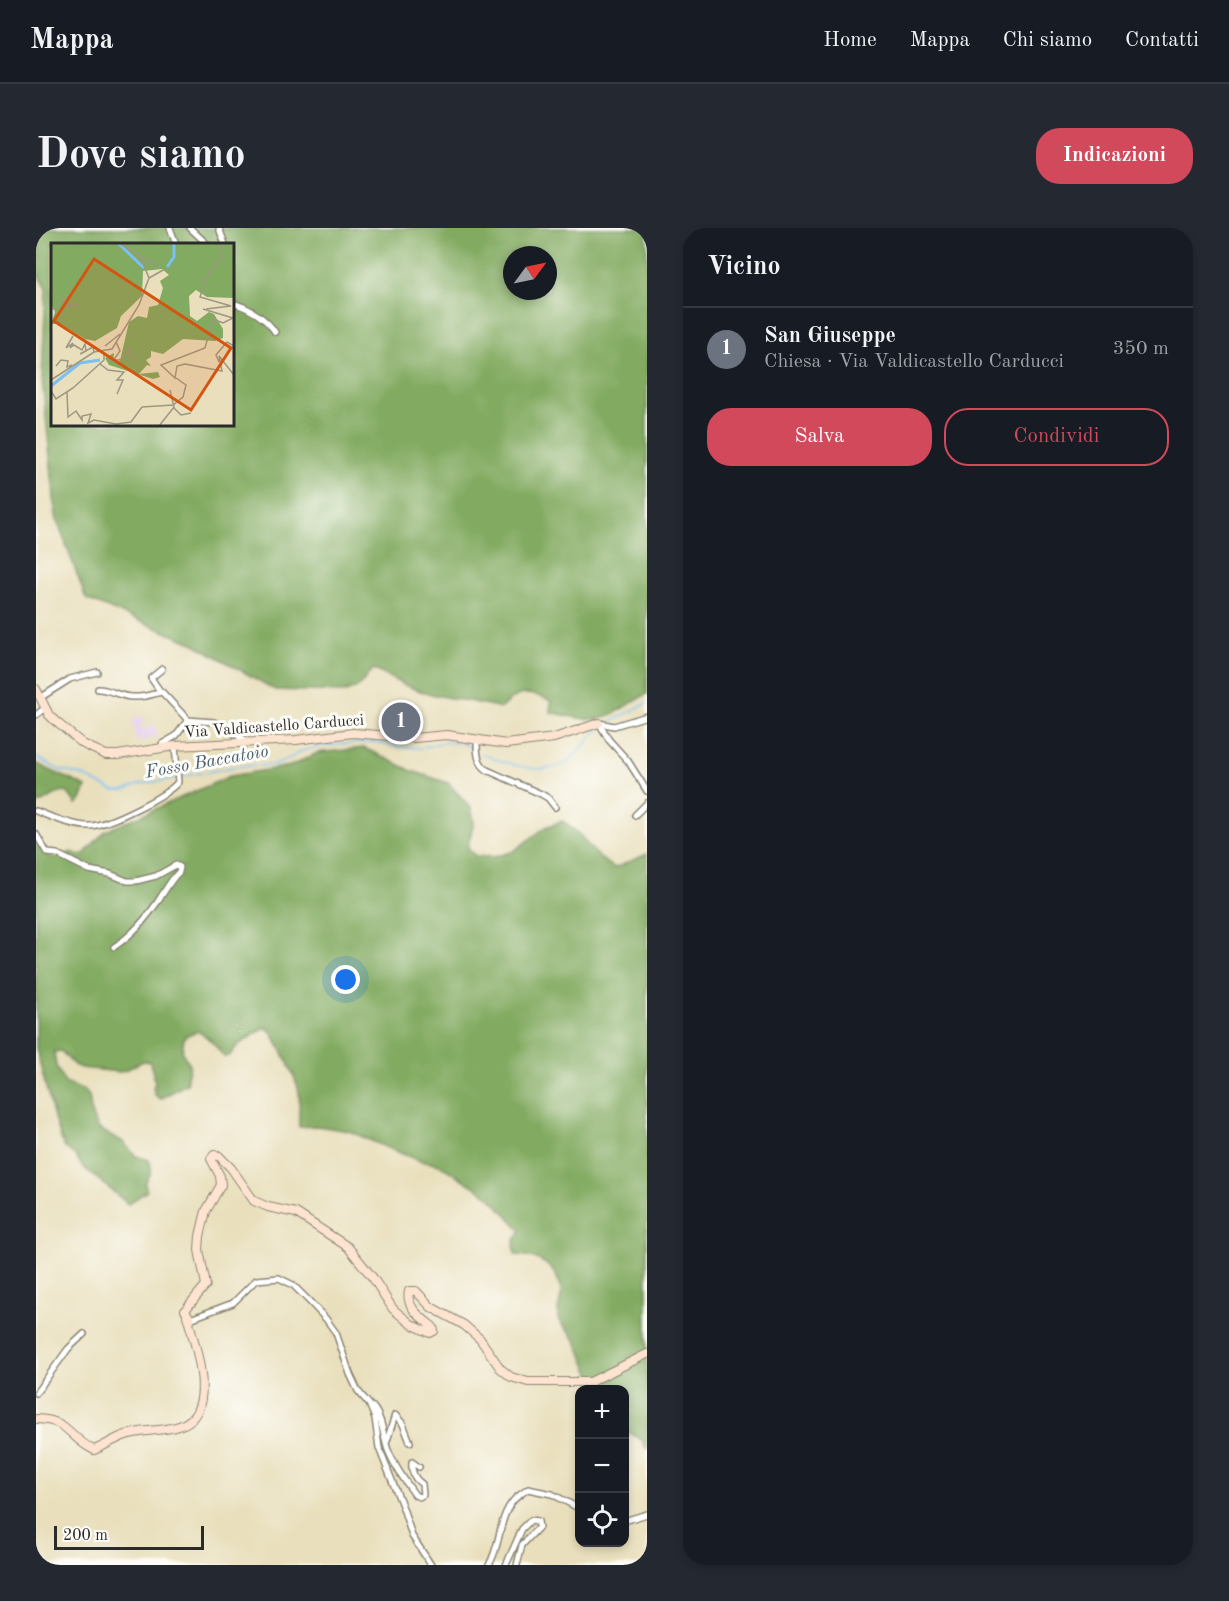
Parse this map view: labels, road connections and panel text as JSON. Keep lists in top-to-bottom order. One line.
{"streets":{"street":["Via Valdicastello Carducci"]},"water":["Fosso Baccatoio"],"scale_bar":"200 m","north":"top right","page":{"header":"Mappa","nav":["Home","Mappa","Chi siamo","Contatti"],"buttons":["Indicazioni",["Salva","Condividi"]],"title":"Dove siamo","heading":"Vicino","list":[{"mark":"1","name":"San Giuseppe","note":"Chiesa · Via Valdicastello Carducci","value":"350 m"}],"pins":"1","map_buttons":["+","−"],"scale":"200 m"}}
